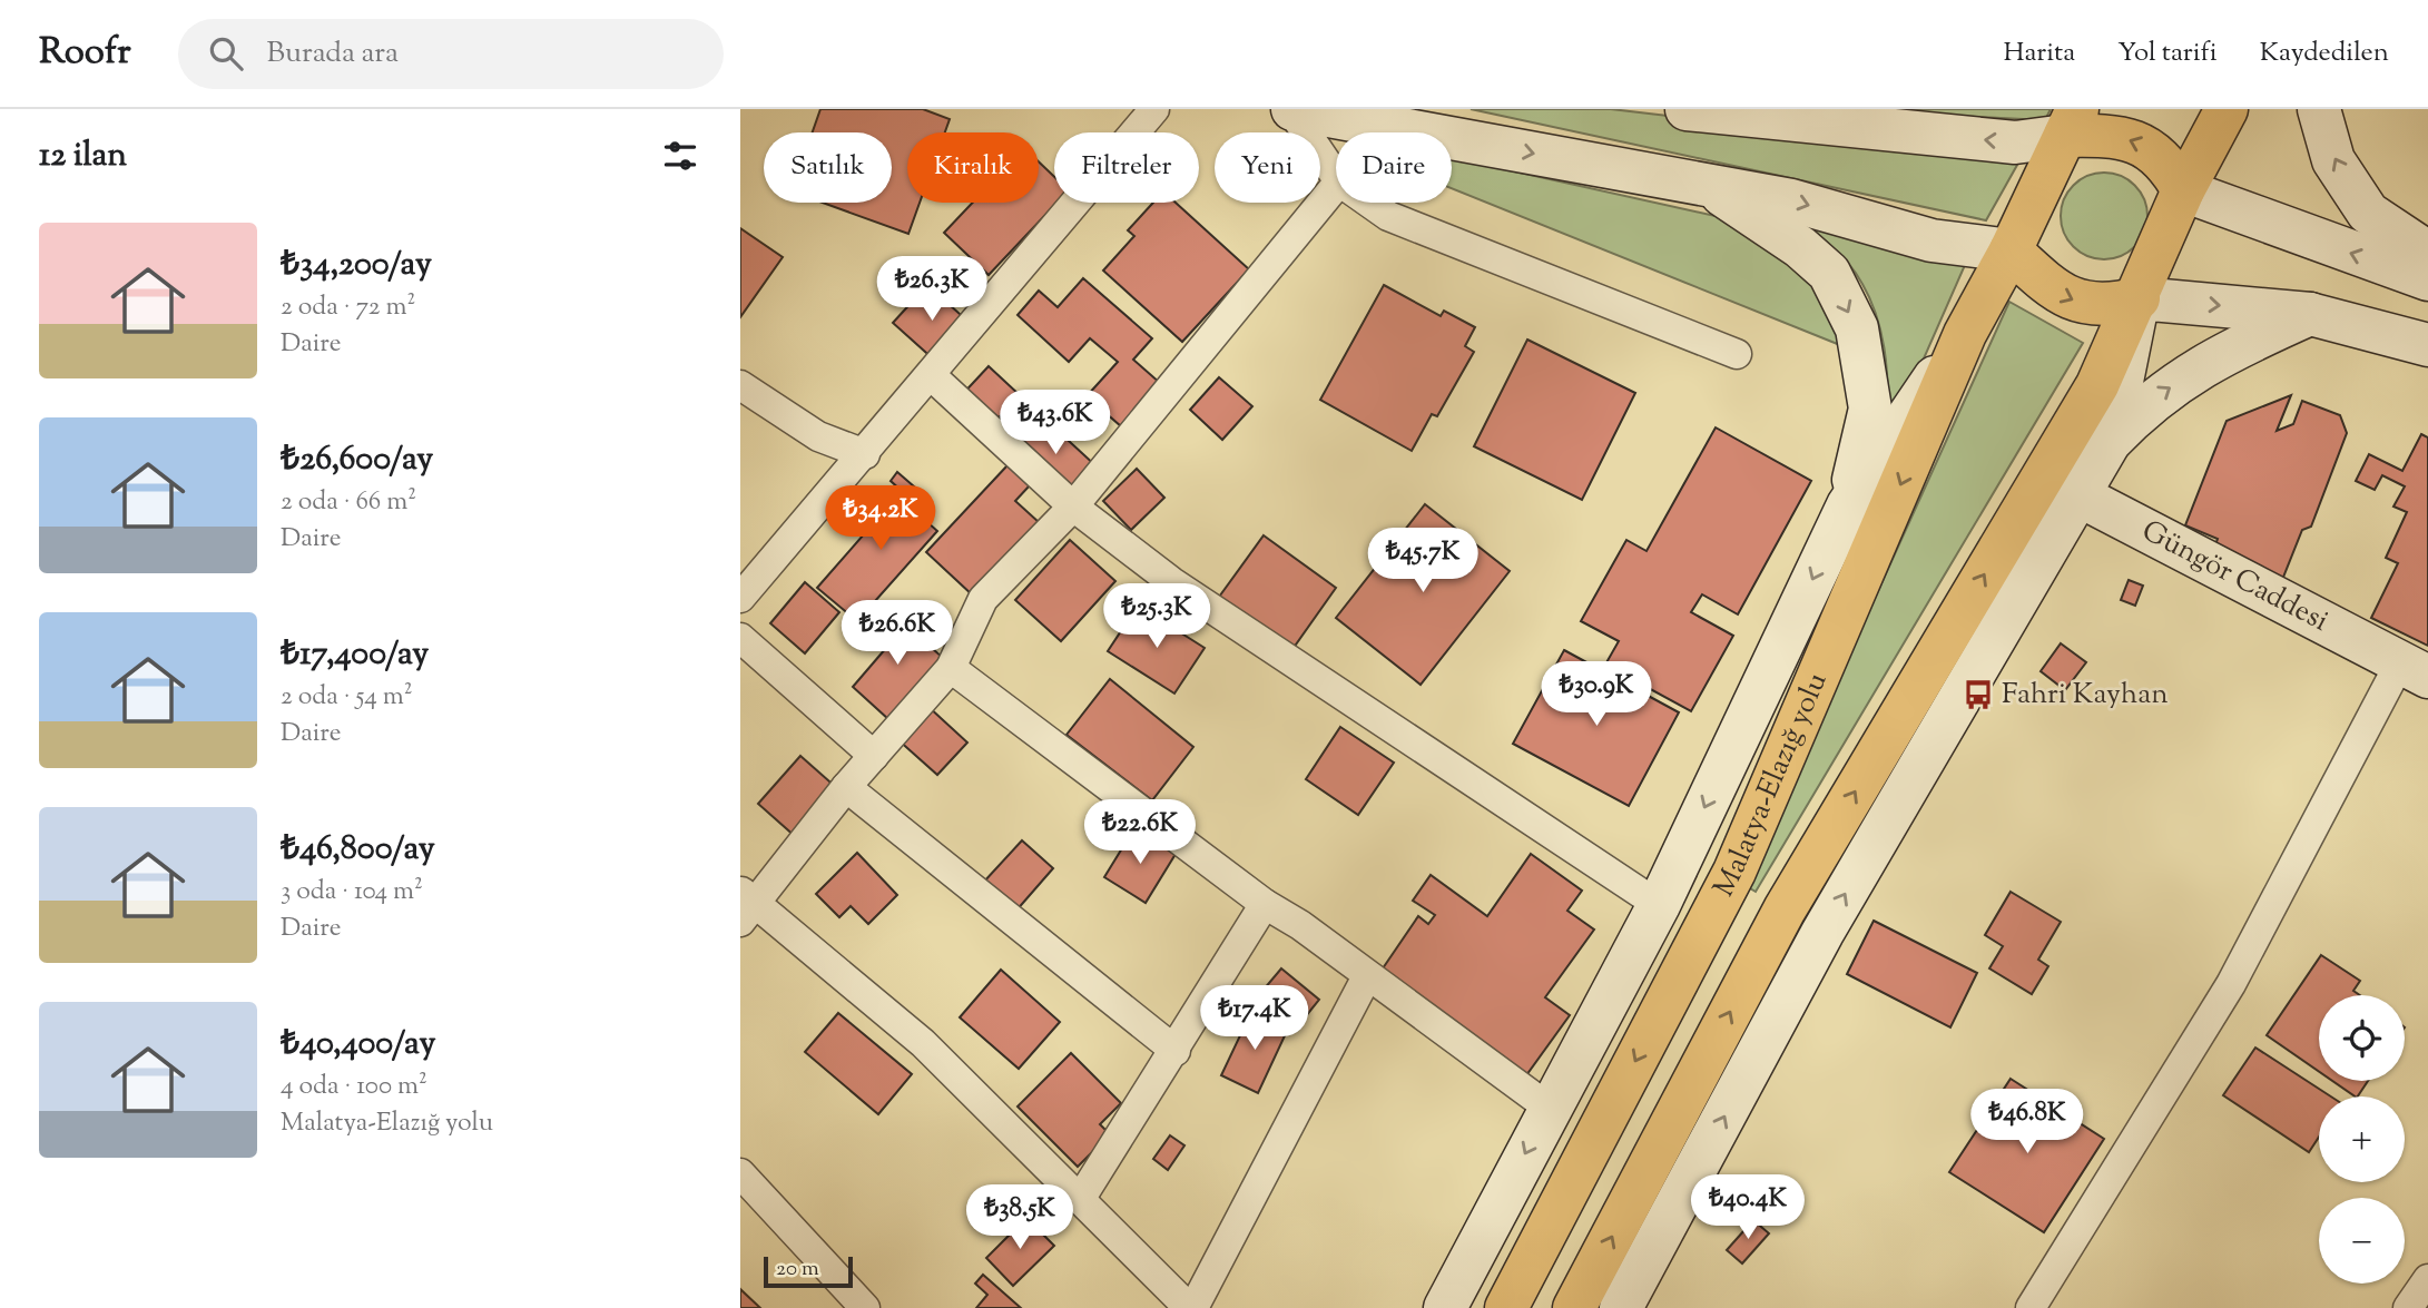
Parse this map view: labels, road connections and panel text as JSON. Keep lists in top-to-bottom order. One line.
{"streets":{"highway":["Malatya-Elazığ yolu"],"street":["Güngör Caddesi"]},"places":{"bus stop":["Fahri Kayhan"]},"scale_bar":"20 m","page":{"header":"Roofr","search":"Burada ara","nav":["Harita","Yol tarifi","Kaydedilen"],"heading":"12 ilan","chip":["Satılık","Kiralık","Filtreler","Yeni","Daire"],"list":[{"name":"₺34,200/ay","note":"2 oda · 72 m² · Daire"},{"name":"₺26,600/ay","note":"2 oda · 66 m² · Daire"},{"name":"₺17,400/ay","note":"2 oda · 54 m² · Daire"},{"name":"₺46,800/ay","note":"3 oda · 104 m² · Daire"},{"name":"₺40,400/ay","note":"4 oda · 100 m² · Malatya-Elazığ yolu"}],"price":["₺26.3K","₺43.6K","₺34.2K","₺45.7K","₺25.3K","₺26.6K","₺30.9K","₺22.6K","₺17.4K","₺46.8K","₺40.4K","₺38.5K"],"map_buttons":["+","−"],"scale":"20 m"}}
